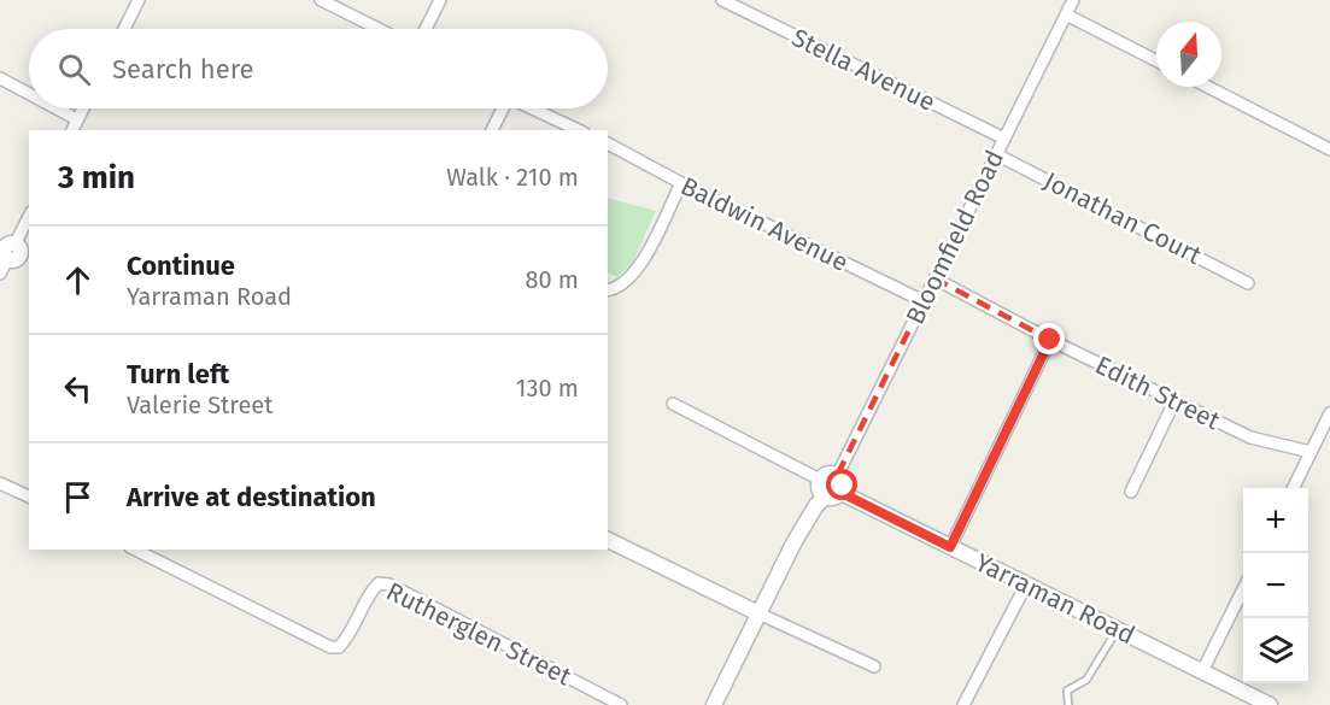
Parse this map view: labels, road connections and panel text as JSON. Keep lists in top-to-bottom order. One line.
{"streets":{"street":["Stella Avenue","Jonathan Court","Baldwin Avenue","Bloomfield Road","Edith Street","Yarraman Road","Rutherglen Street"]},"crossings":[["Stella Avenue","Bloomfield Road"],["Jonathan Court","Bloomfield Road"],["Baldwin Avenue","Bloomfield Road"],["Bloomfield Road","Edith Street"],["Bloomfield Road","Yarraman Road"]],"north":"top","page":{"search":"Search here","heading":["3 min","Walk · 210 m"],"list":[["Continue","Yarraman Road","80 m"],["Turn left","Valerie Street","130 m"],"Arrive at destination"],"map_buttons":["+","−"]}}
